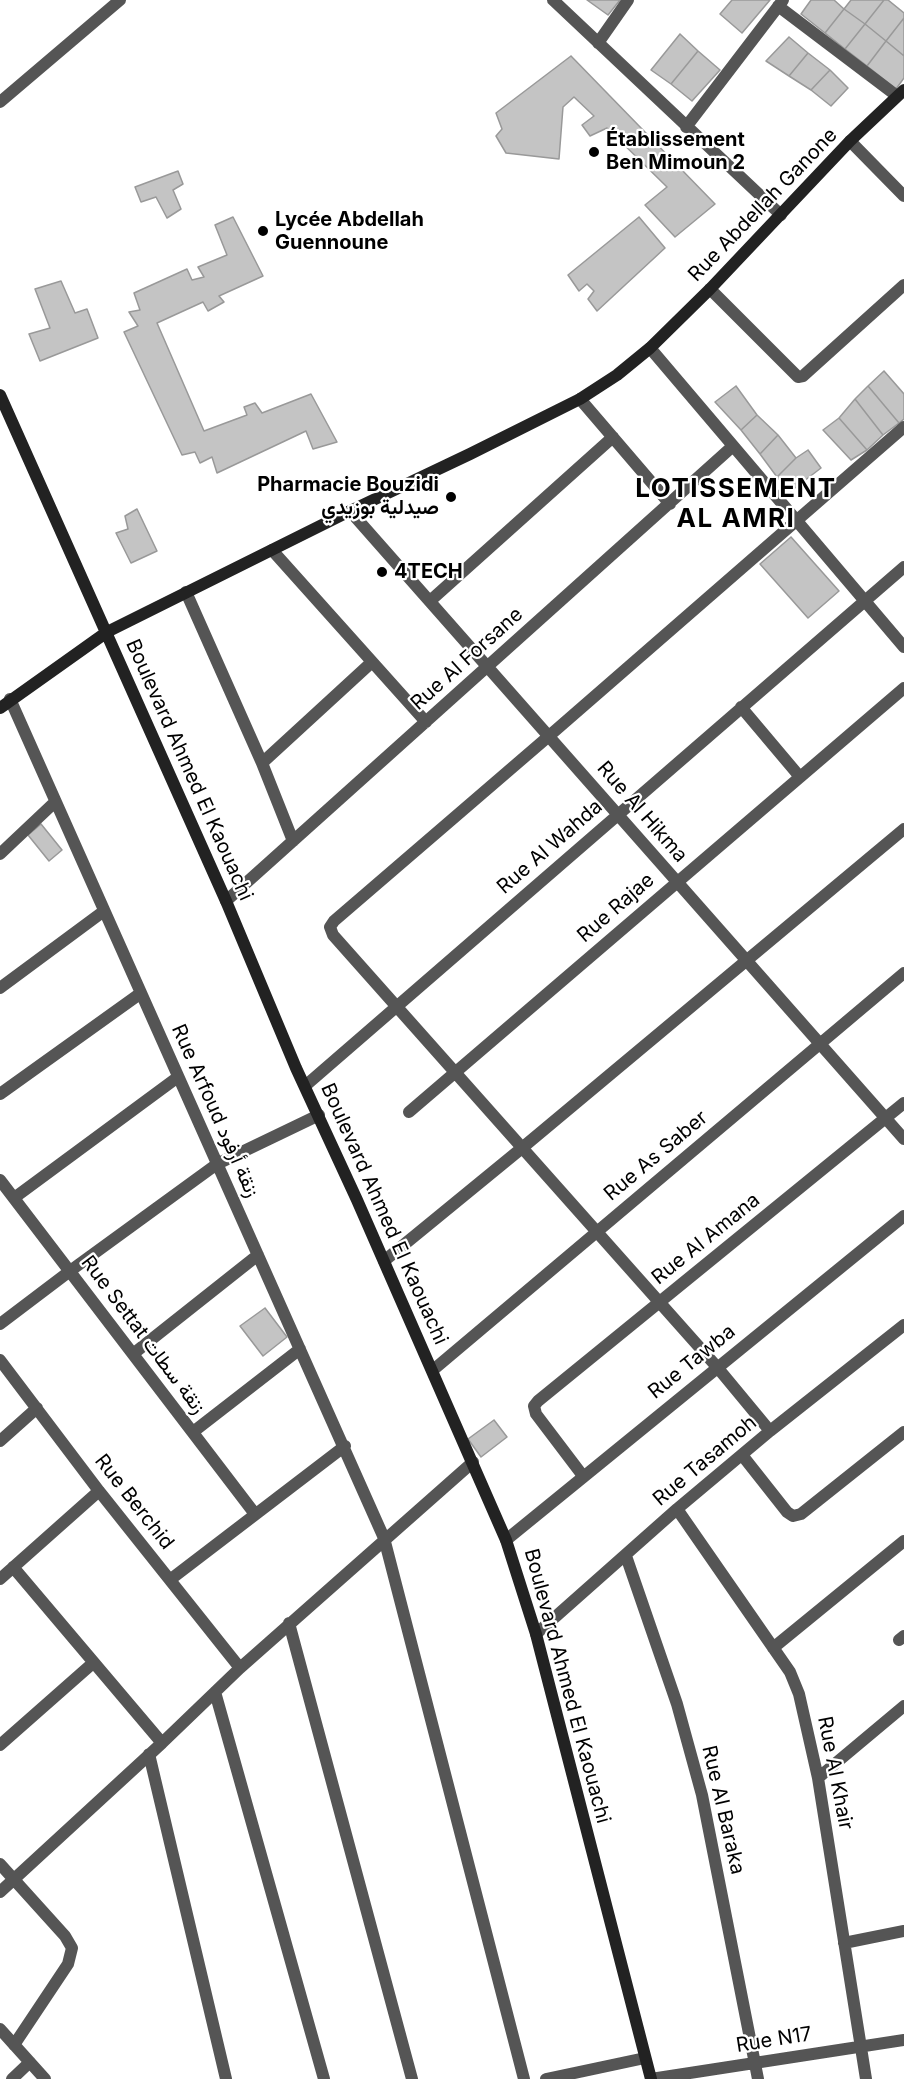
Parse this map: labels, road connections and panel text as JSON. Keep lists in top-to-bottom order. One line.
{"streets":{"street":["Rue Abdellah Ganone","Rue Al Forsane","Boulevard Ahmed El Kaouachi","Rue Al Hikma","Rue Al Wahda","Rue Rajae","Rue Arfoud زنقة أرفود","Rue As Saber","Rue Al Amana","Rue Settat زنقة سطات","Rue Tawba","Rue Tasamoh","Rue Berchid","Rue Al Khair","Rue Al Baraka","Rue N17"]},"crossings":[["Rue Abdellah Ganone","Boulevard Ahmed El Kaouachi"],["Rue Abdellah Ganone","Rue Al Hikma"],["Rue Abdellah Ganone","Rue Arfoud زنقة أرفود"],["Rue Al Forsane","Boulevard Ahmed El Kaouachi"],["Rue Al Forsane","Rue Al Hikma"],["Boulevard Ahmed El Kaouachi","Rue Al Wahda"],["Boulevard Ahmed El Kaouachi","Rue As Saber"],["Boulevard Ahmed El Kaouachi","Rue Tawba"],["Boulevard Ahmed El Kaouachi","Rue Tasamoh"],["Boulevard Ahmed El Kaouachi","Rue N17"],["Rue Al Hikma","Rue Al Wahda"],["Rue Al Hikma","Rue Rajae"],["Rue Al Hikma","Rue As Saber"],["Rue Al Hikma","Rue Al Amana"],["Rue Al Amana","Rue Tawba"],["Rue Tasamoh","Rue Al Khair"],["Rue Tasamoh","Rue Al Baraka"],["Rue Al Khair","Rue N17"],["Rue Al Baraka","Rue N17"]],"districts":["LOTISSEMENT AL AMRI"],"places":["Établissement Ben Mimoun 2","Lycée Abdellah Guennoune","Pharmacie Bouzidi صيدلية بوزيدي","4TECH"]}
